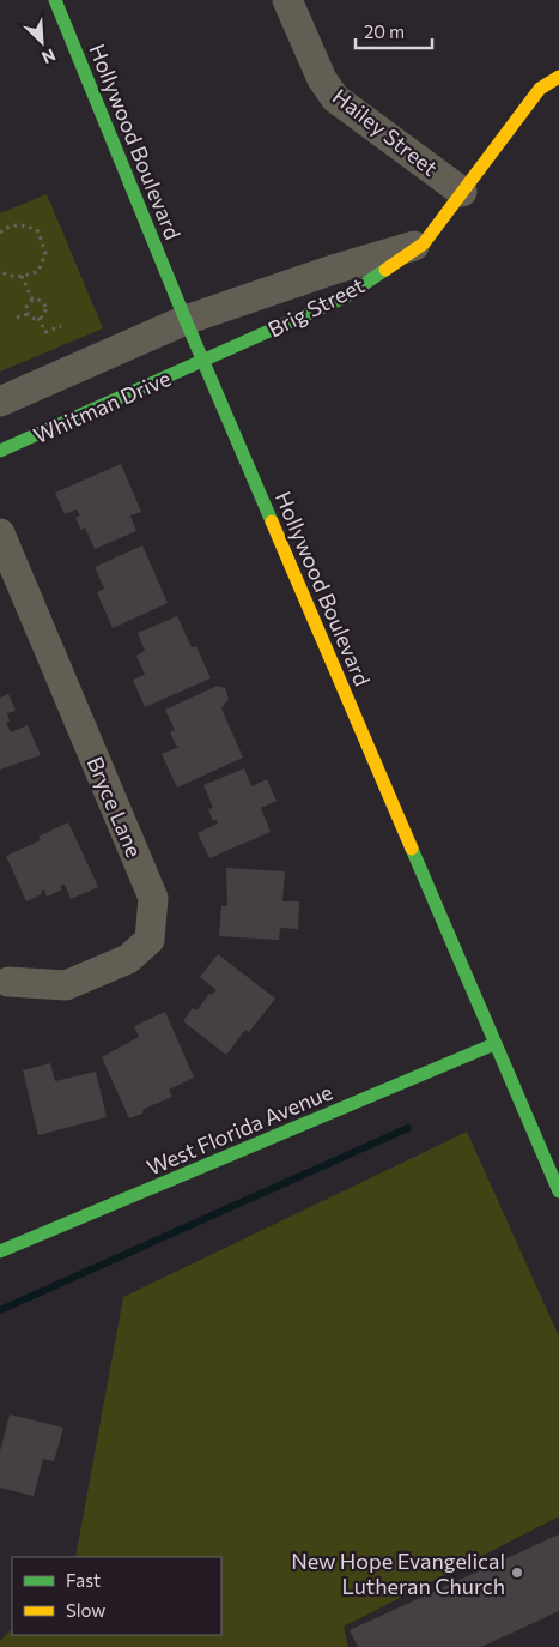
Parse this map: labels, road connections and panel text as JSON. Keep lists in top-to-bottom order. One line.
{"streets":{"street":["Hailey Street","Hollywood Boulevard","Brig Street","Whitman Drive","Bryce Lane","West Florida Avenue"]},"crossings":[["Hailey Street","Brig Street"],["Hollywood Boulevard","Brig Street"],["Hollywood Boulevard","Whitman Drive"],["Hollywood Boulevard","West Florida Avenue"],["Brig Street","Whitman Drive"]],"places":["New Hope Evangelical Lutheran Church"],"legend":["Fast","Slow"],"scale_bar":"20 m","north":"bottom right"}
